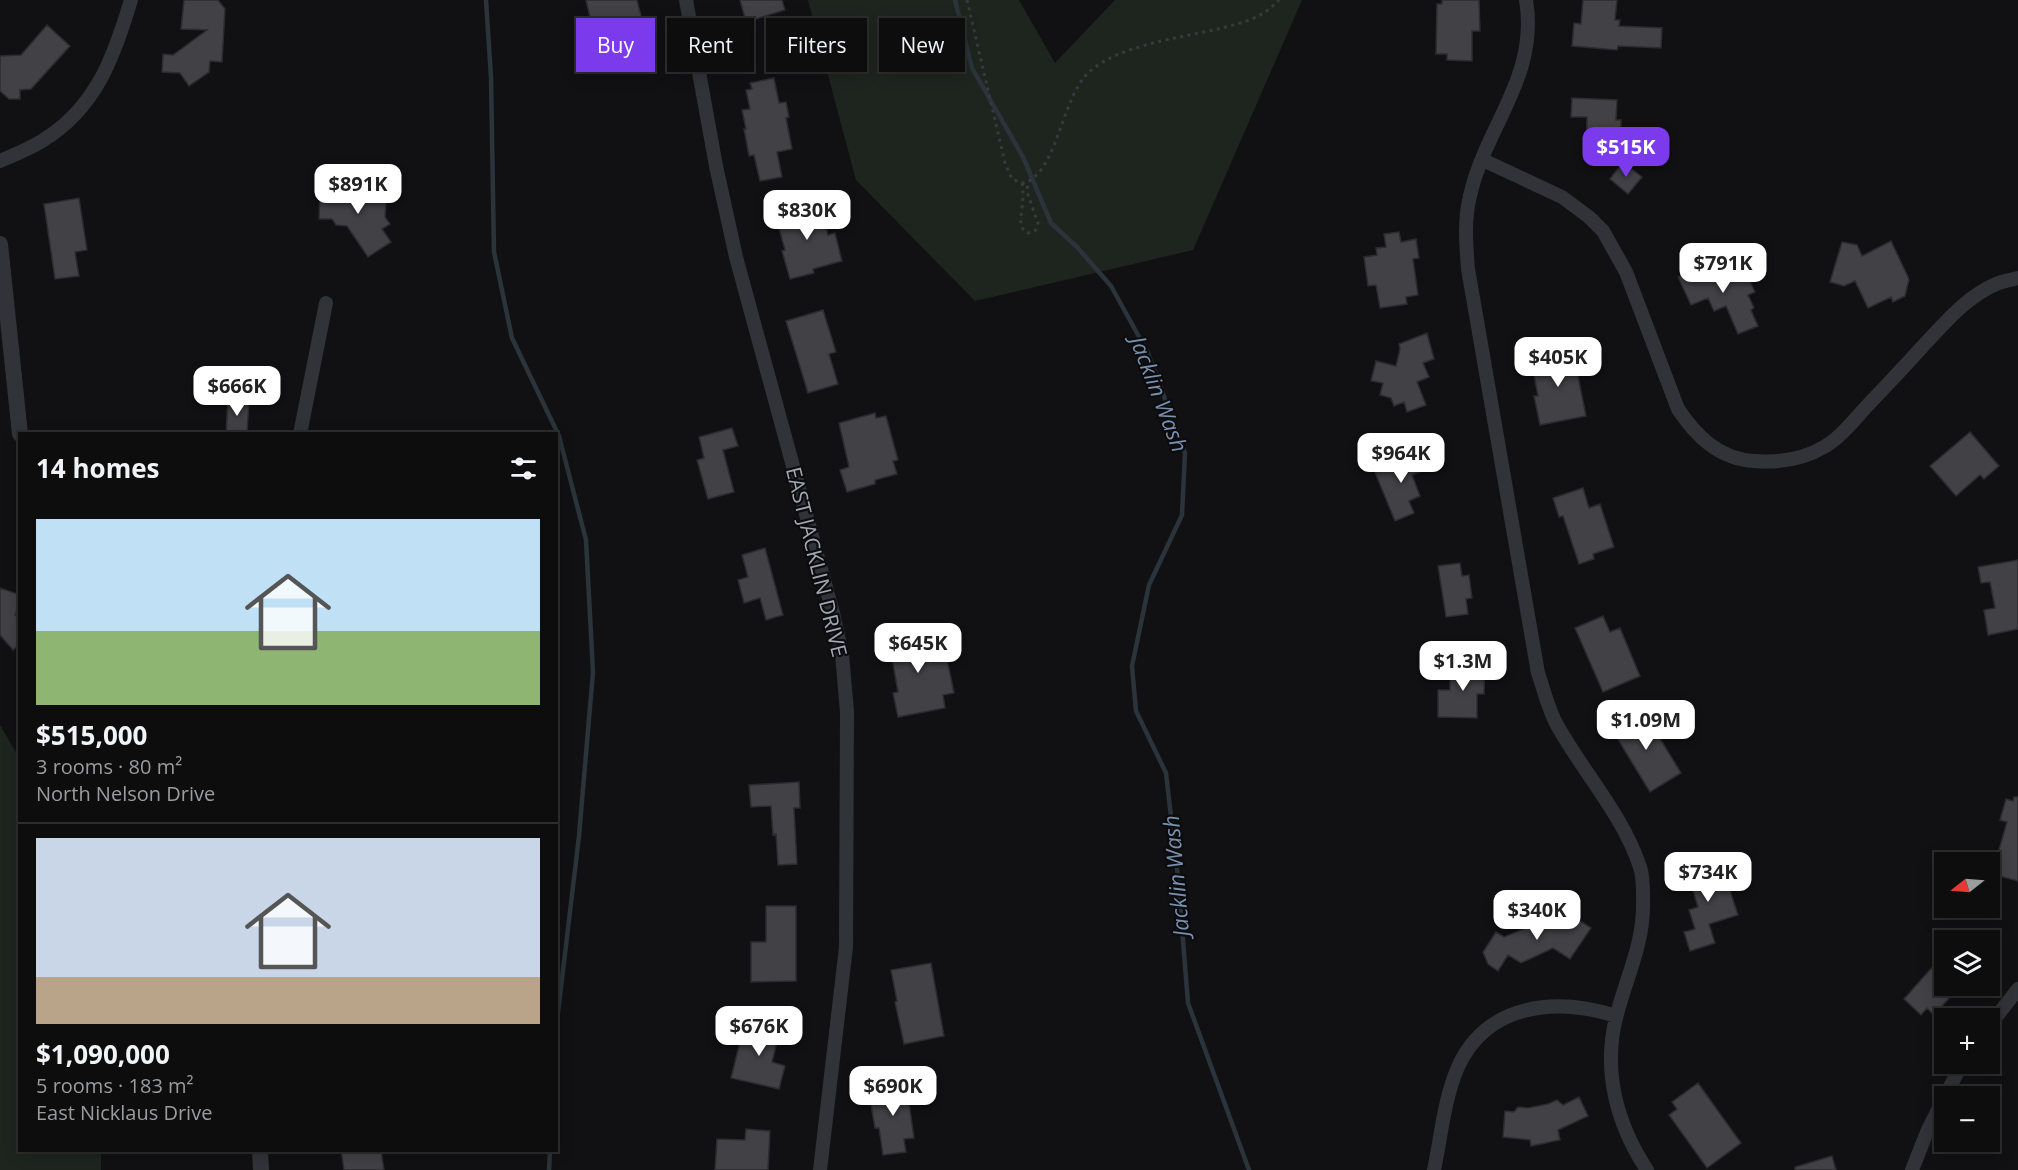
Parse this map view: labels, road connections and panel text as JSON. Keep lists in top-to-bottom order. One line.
{"streets":{"street":["EAST JACKLIN DRIVE"]},"water":["Jacklin Wash"],"north":"left","page":{"chip":["Buy","Rent","Filters","New"],"price":["$515K","$891K","$830K","$791K","$405K","$666K","$964K","$645K","$1.3M","$1.09M","$734K","$340K","$676K","$690K"],"heading":"14 homes","list":[{"name":"$515,000","note":"3 rooms · 80 m² · North Nelson Drive"},{"name":"$1,090,000","note":"5 rooms · 183 m² · East Nicklaus Drive"}],"map_buttons":["+","−"]}}
